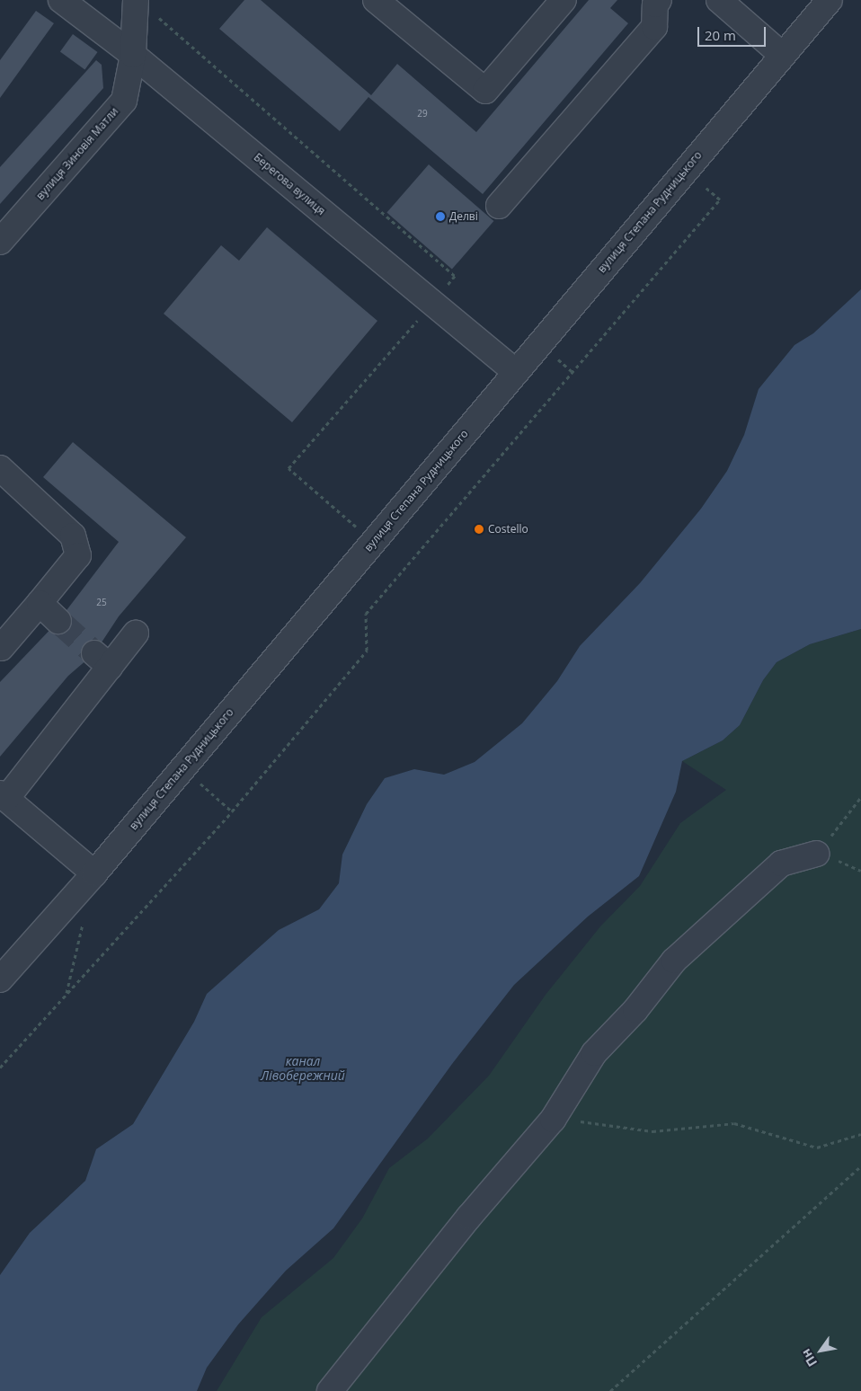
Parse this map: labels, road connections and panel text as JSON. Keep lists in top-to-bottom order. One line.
{"streets":{"street":["вулиця Зиновія Матли","Берегова вулиця","вулиця Степана Рудницького"]},"crossings":[["вулиця Зиновія Матли","Берегова вулиця"],["Берегова вулиця","вулиця Степана Рудницького"]],"water":["канал Лівобережний"],"places":["Делві","Costello"],"house_numbers":["29","25"],"scale_bar":"20 m","north":"bottom left"}
